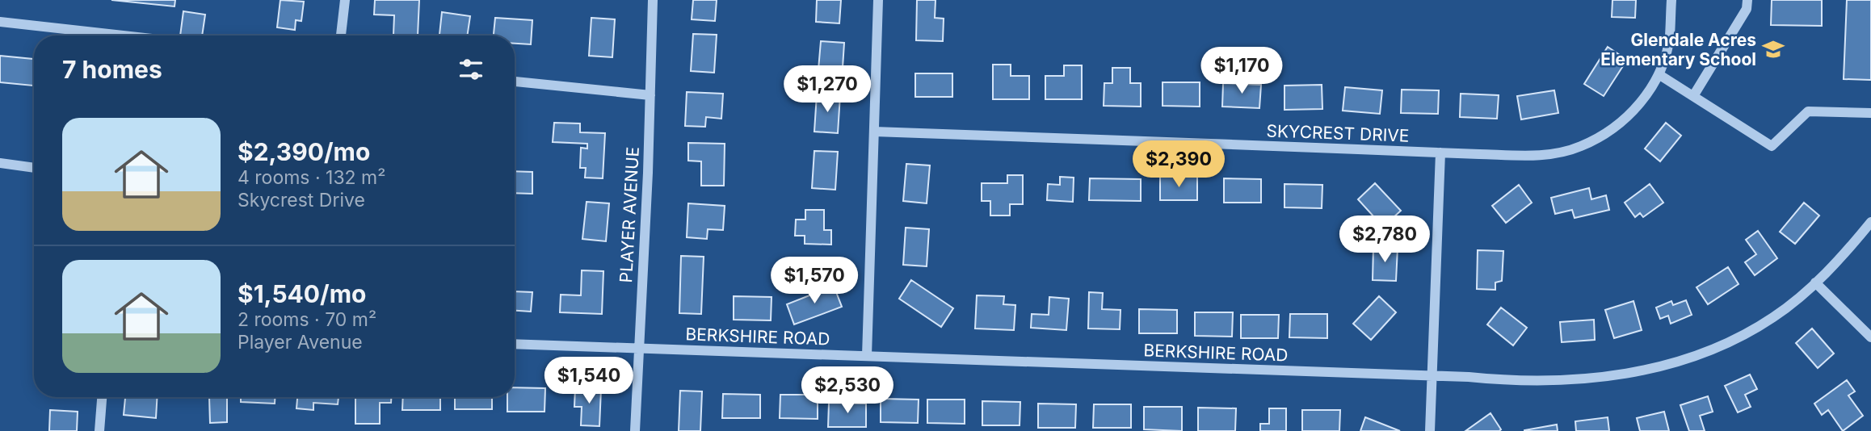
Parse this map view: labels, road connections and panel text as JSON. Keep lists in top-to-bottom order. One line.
{"streets":{"street":["SKYCREST DRIVE","PLAYER AVENUE","BERKSHIRE ROAD"]},"crossings":[["PLAYER AVENUE","BERKSHIRE ROAD"]],"places":{"school or university":["Glendale Acres Elementary School"]},"page":{"heading":"7 homes","price":["$1,170","$1,270","$2,390","$2,780","$1,570","$1,540","$2,530"],"list":[{"name":"$2,390/mo","note":"4 rooms · 132 m² · Skycrest Drive"},{"name":"$1,540/mo","note":"2 rooms · 70 m² · Player Avenue"}]}}
